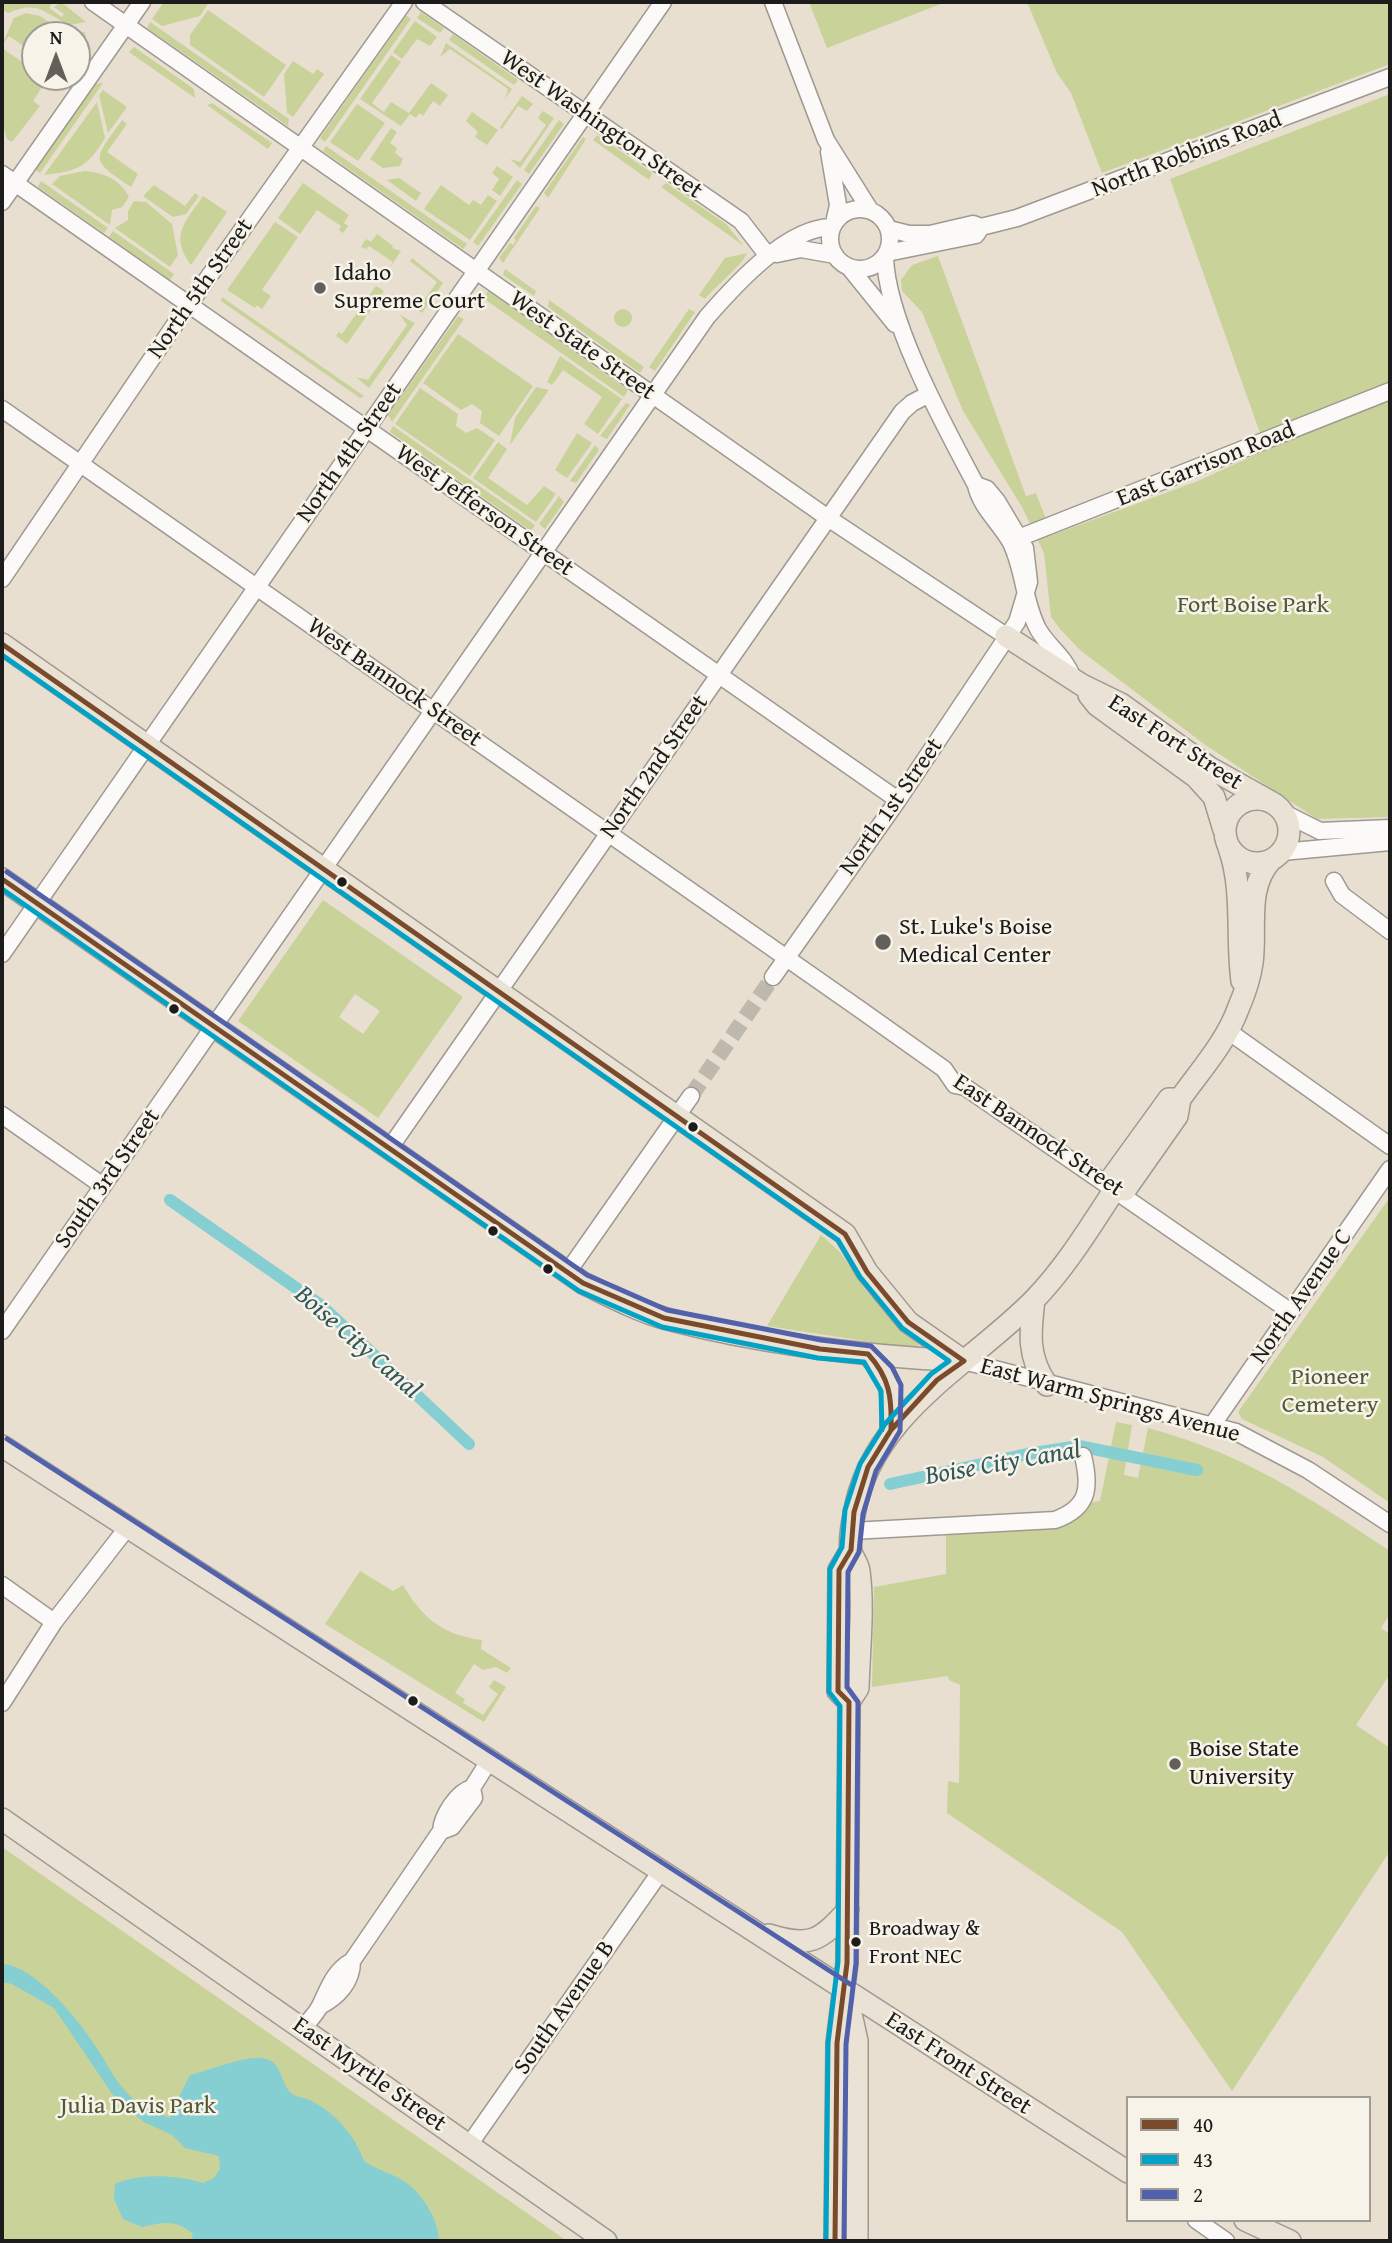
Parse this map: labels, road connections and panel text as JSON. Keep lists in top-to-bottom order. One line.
{"streets":{"main road":["East Fort Street","East Warm Springs Avenue","East Front Street","East Myrtle Street"],"street":["West Washington Street","North Robbins Road","North 5th Street","West State Street","North 4th Street","East Garrison Road","West Jefferson Street","West Bannock Street","North 2nd Street","North 1st Street","East Bannock Street","South 3rd Street","North Avenue C","South Avenue B"]},"crossings":[["West Washington Street","North 4th Street"],["West Washington Street","South 3rd Street"],["North Robbins Road","South 3rd Street"],["North 5th Street","West State Street"],["North 5th Street","West Jefferson Street"],["North 5th Street","West Bannock Street"],["West State Street","North 4th Street"],["West State Street","East Fort Street"],["West State Street","North 2nd Street"],["West State Street","North 1st Street"],["West State Street","South 3rd Street"],["North 4th Street","West Jefferson Street"],["North 4th Street","West Bannock Street"],["North 4th Street","East Warm Springs Avenue"],["West Jefferson Street","North 2nd Street"],["West Jefferson Street","North 1st Street"],["West Jefferson Street","South 3rd Street"],["West Bannock Street","North 2nd Street"],["West Bannock Street","North 1st Street"],["West Bannock Street","East Bannock Street"],["West Bannock Street","South 3rd Street"],["East Fort Street","North 1st Street"],["East Fort Street","East Bannock Street"],["North 2nd Street","East Warm Springs Avenue"],["North 1st Street","East Bannock Street"],["East Bannock Street","North Avenue C"],["South 3rd Street","East Warm Springs Avenue"],["North Avenue C","East Warm Springs Avenue"],["South Avenue B","East Front Street"],["South Avenue B","East Myrtle Street"]],"water":["Boise City Canal"],"parks":["Fort Boise Park","Pioneer Cemetery","Julia Davis Park"],"places":["Idaho Supreme Court","St. Luke's Boise Medical Center","Boise State University","Broadway & Front NEC"],"lines":["transit line 40","transit line 43","transit line 2"],"legend":["40","43","2"],"north":"top"}
